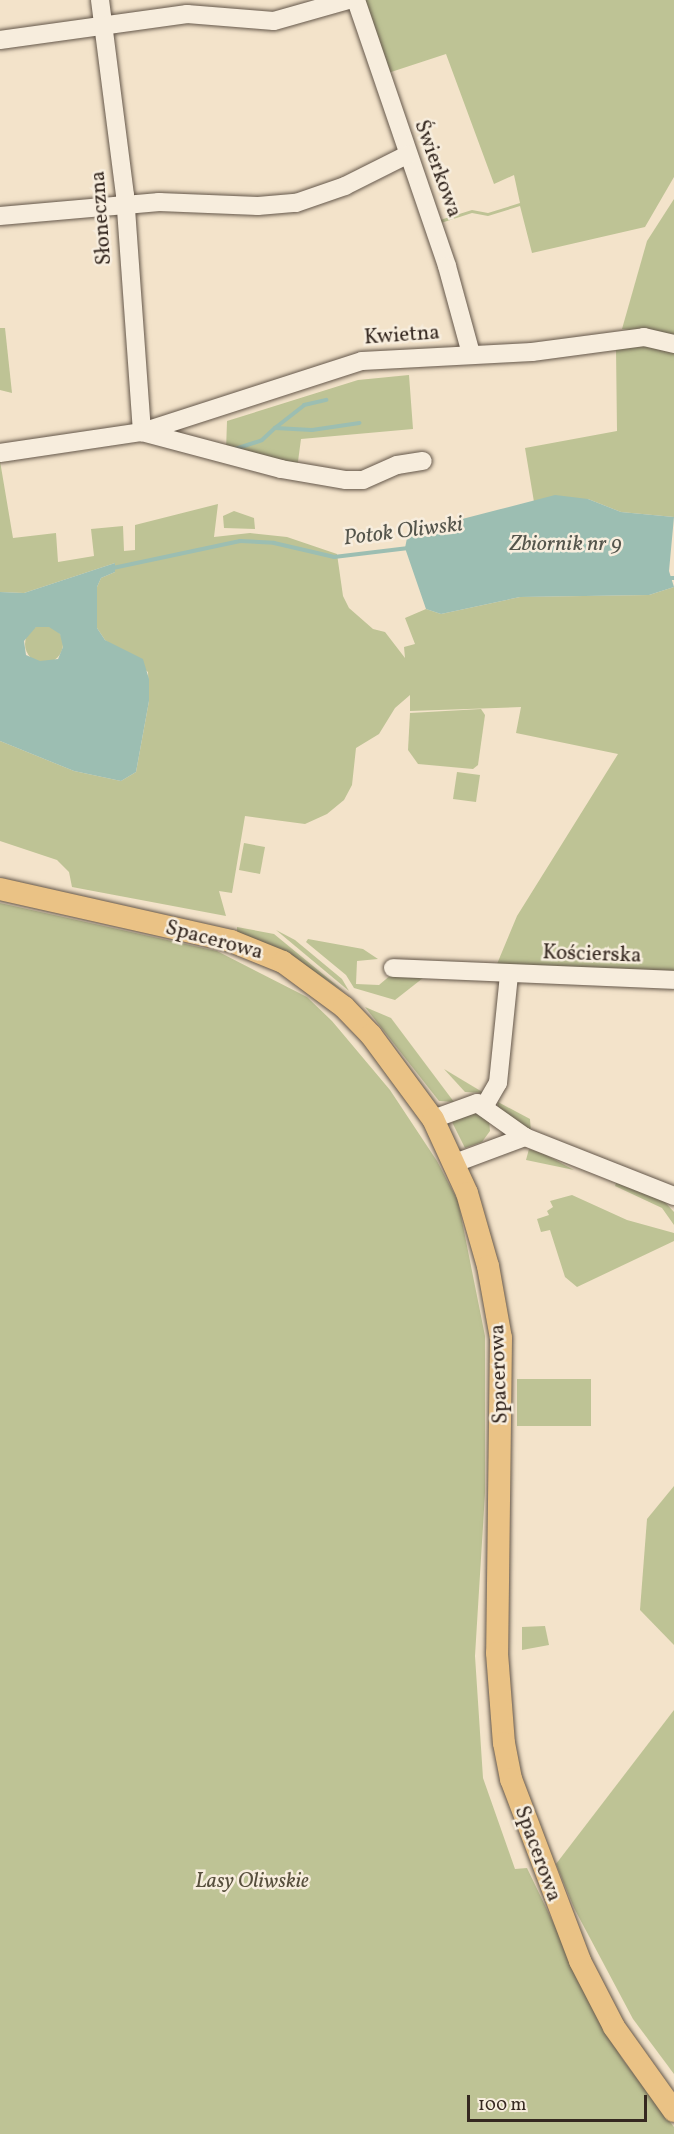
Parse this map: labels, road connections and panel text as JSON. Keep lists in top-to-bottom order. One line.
{"streets":{"main road":["Spacerowa"],"street":["Świerkowa","Słoneczna","Kwietna","Kościerska"]},"crossings":[["Świerkowa","Kwietna"],["Słoneczna","Kwietna"]],"water":["Potok Oliwski","Zbiornik nr 9"],"parks":["Lasy Oliwskie"],"scale_bar":"100 m"}
